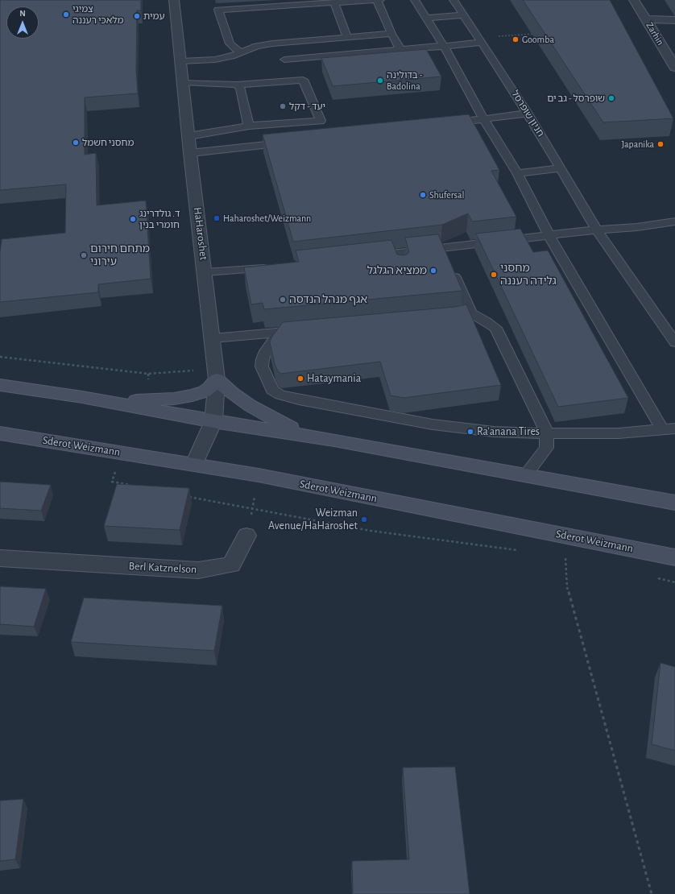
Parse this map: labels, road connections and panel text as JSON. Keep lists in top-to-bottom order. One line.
{"streets":{"main road":["Sderot Weizmann"],"street":["Zarhin","HaHaroshet","Berl Katznelson"],"lane":["חניון שופרסל"]},"crossings":[["HaHaroshet","Sderot Weizmann"]],"places":["צמיגי מלאכי רעננה","עמית","Goomba","בדולינה - Badolina","שופרסל - גב ים","יעד - דקל","מחסני חשמל","Japanika","Shufersal","Haharoshet/Weizmann","ד. גולדרינג חומרי בנין","מתחם חירום עירוני","ממציא הגלגל","מחסני גלידה רעננה","אגף מנהל הנדסה","Hataymania","Ra'anana Tires","Weizman Avenue/HaHaroshet"],"north":"top"}
